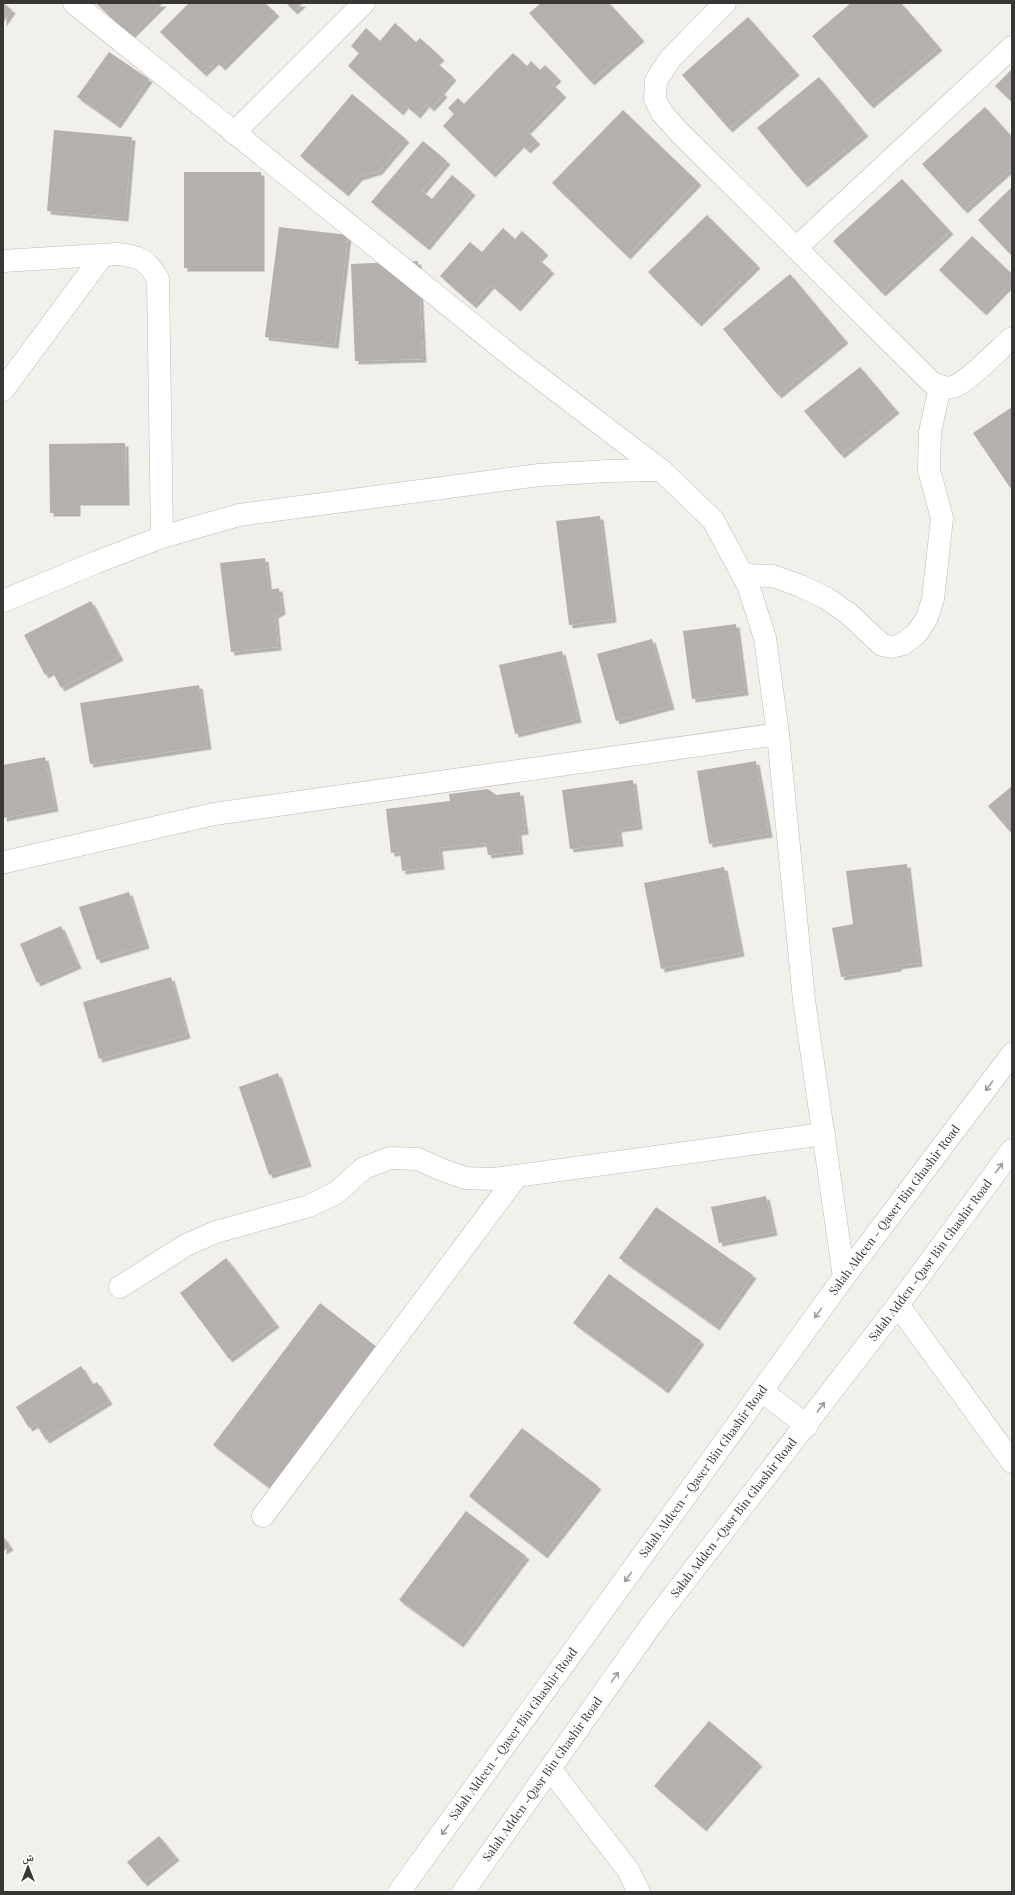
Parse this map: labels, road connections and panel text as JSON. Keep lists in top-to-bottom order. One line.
{"streets":{"main road":["Salah Aldeen - Qaser Bin Ghashir Road","Salah Adden -Qasr Bin Ghashir Road"]},"one_way":["Salah Aldeen - Qaser Bin Ghashir Road","Salah Adden -Qasr Bin Ghashir Road"],"north":"top"}
